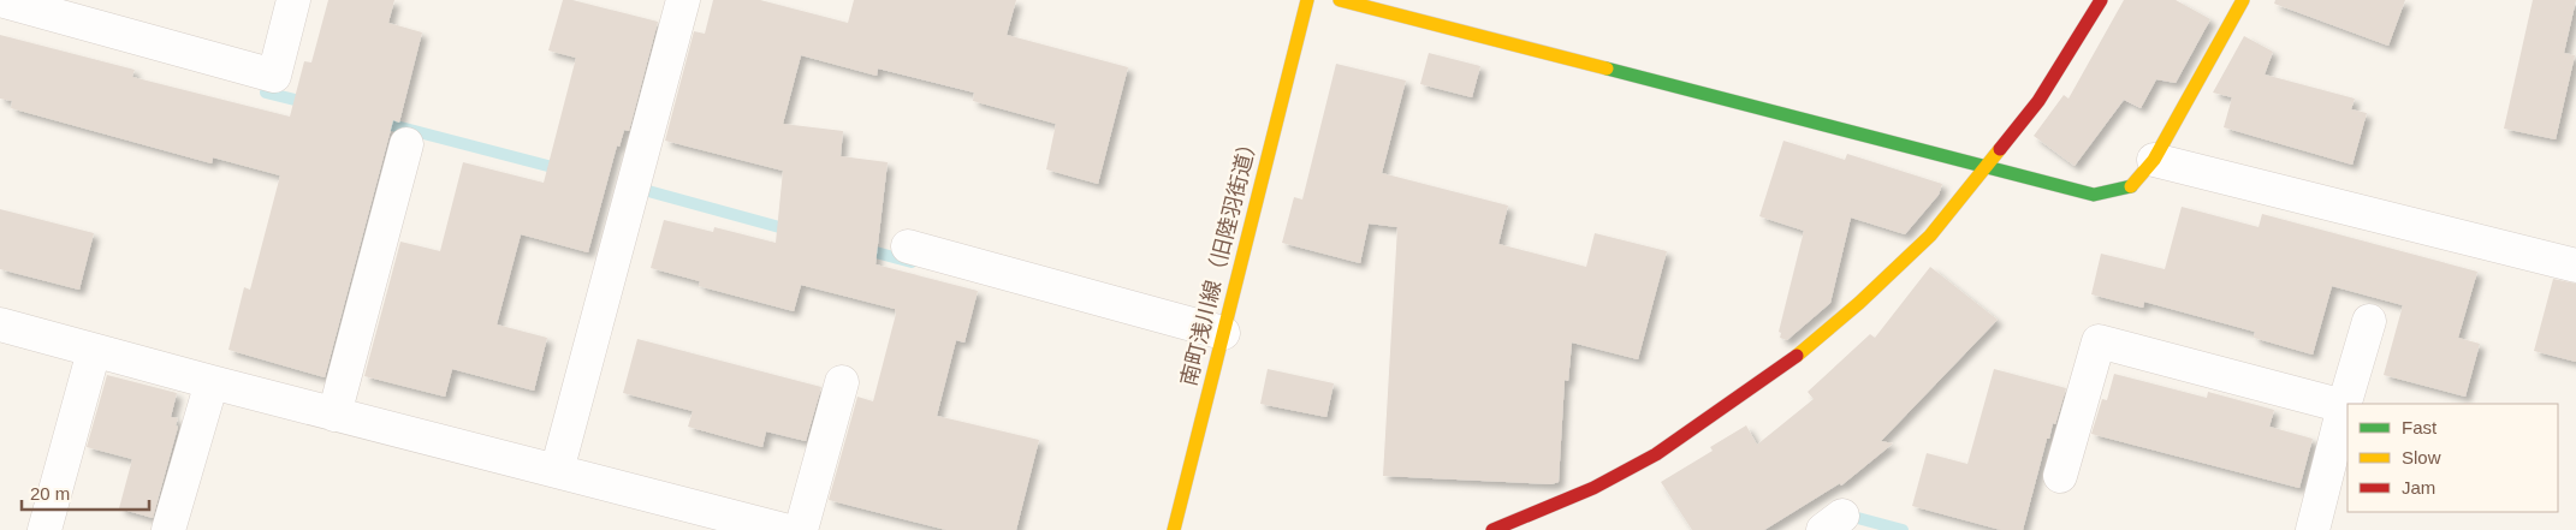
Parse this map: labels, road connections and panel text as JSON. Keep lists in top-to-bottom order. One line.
{"streets":{"street":["南町浅川線（旧陸羽街道）"]},"legend":["Fast","Slow","Jam"],"scale_bar":"20 m"}
